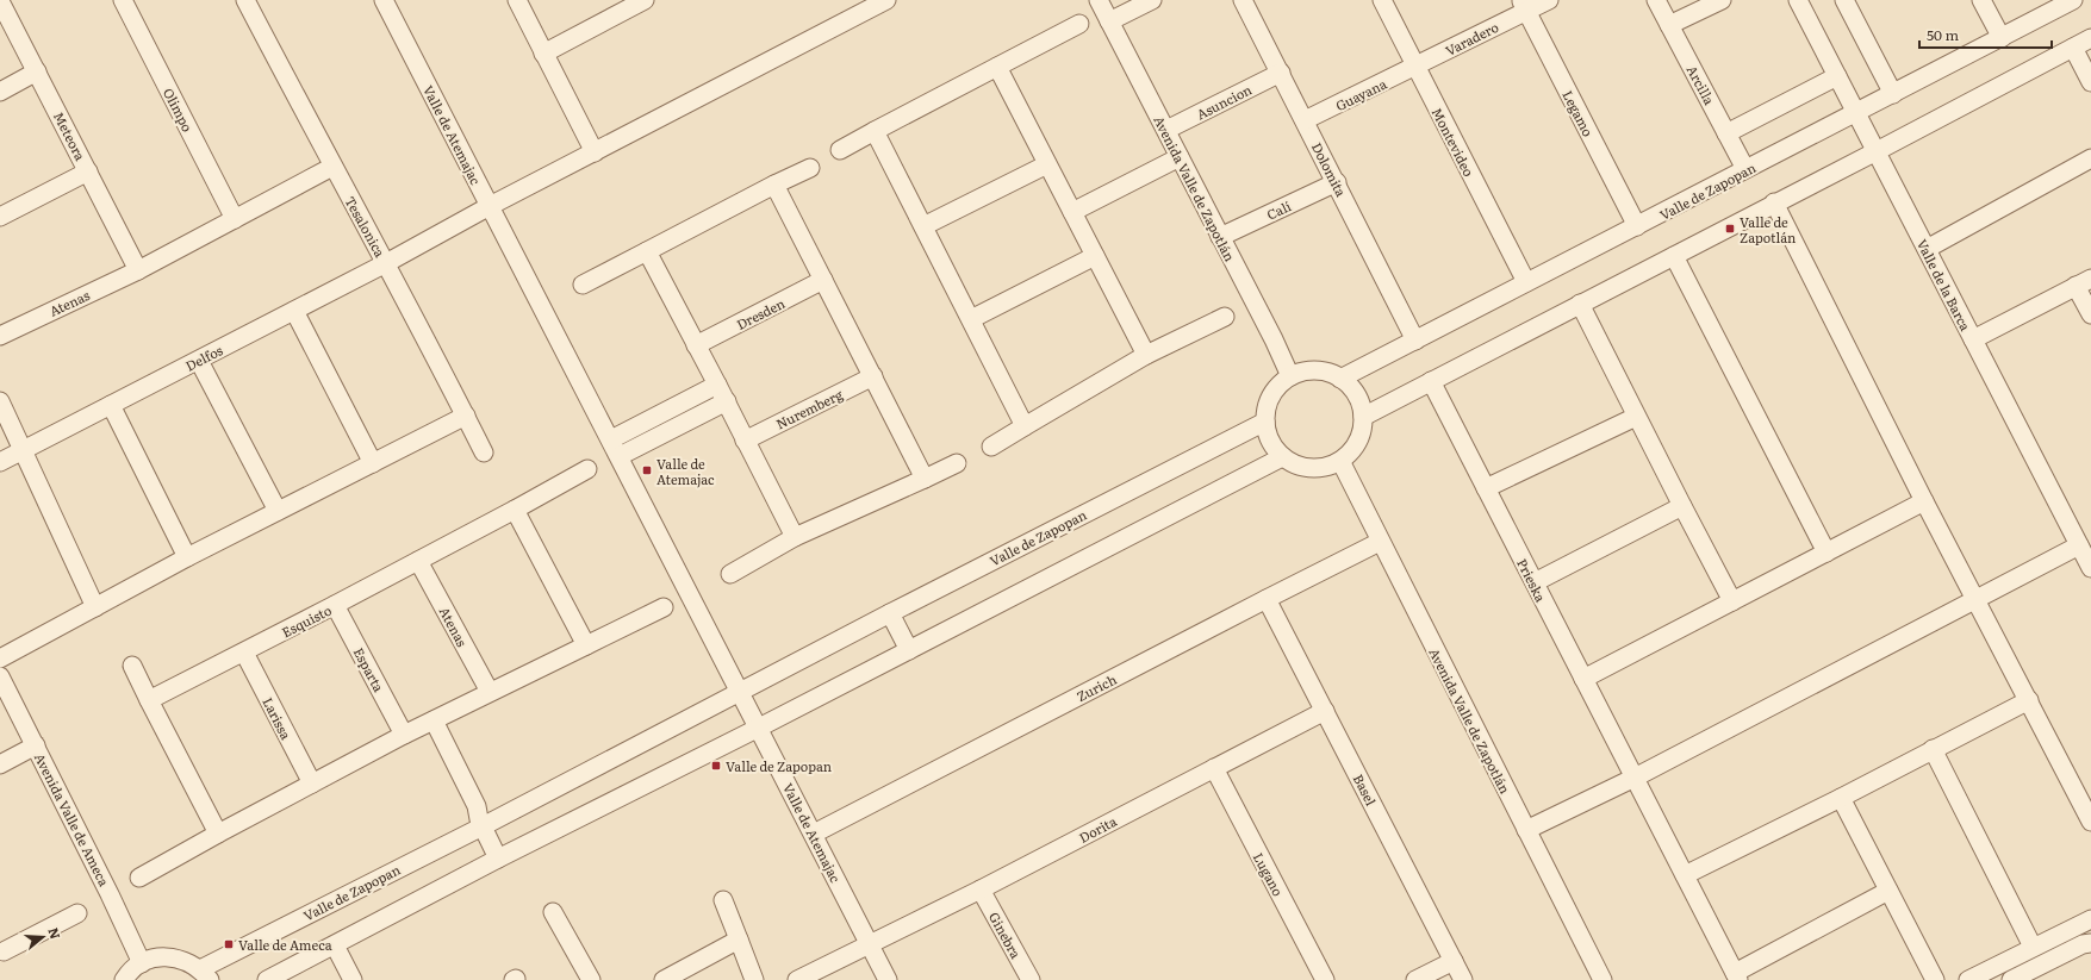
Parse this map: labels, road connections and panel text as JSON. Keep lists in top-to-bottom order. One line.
{"streets":{"street":["Varadero","Arcilla","Guayana","Asuncion","Olimpo","Legamo","Valle de Atemajac","Meteora","Montevideo","Dolomita","Avenida Valle de Zapotlán","Valle de Zapopan","Calí","Tesalonica","Valle de la Barca","Atenas","Dresden","Delfos","Nuremberg","Prieska","Esquisto","Esparta","Zurich","Larissa","Basel","Avenida Valle de Ameca","Dorita","Lugano","Ginebra"]},"crossings":[["Varadero","Guayana"],["Varadero","Legamo"],["Varadero","Montevideo"],["Arcilla","Valle de Zapopan"],["Guayana","Montevideo"],["Guayana","Dolomita"],["Asuncion","Dolomita"],["Asuncion","Avenida Valle de Zapotlán"],["Olimpo","Atenas"],["Legamo","Valle de Zapopan"],["Valle de Atemajac","Valle de Zapopan"],["Valle de Atemajac","Delfos"],["Valle de Atemajac","Zurich"],["Valle de Atemajac","Dorita"],["Meteora","Atenas"],["Montevideo","Valle de Zapopan"],["Dolomita","Valle de Zapopan"],["Dolomita","Calí"],["Avenida Valle de Zapotlán","Valle de Zapopan"],["Avenida Valle de Zapotlán","Calí"],["Avenida Valle de Zapotlán","Zurich"],["Valle de Zapopan","Valle de la Barca"],["Tesalonica","Atenas"],["Tesalonica","Delfos"],["Atenas","Esquisto"],["Esquisto","Esparta"],["Esquisto","Larissa"],["Zurich","Basel"],["Basel","Dorita"],["Dorita","Lugano"],["Dorita","Ginebra"]],"places":{"transit":["Valle de Zapotlán","Valle de Atemajac","Valle de Zapopan","Valle de Ameca"]},"scale_bar":"50 m","north":"right"}
